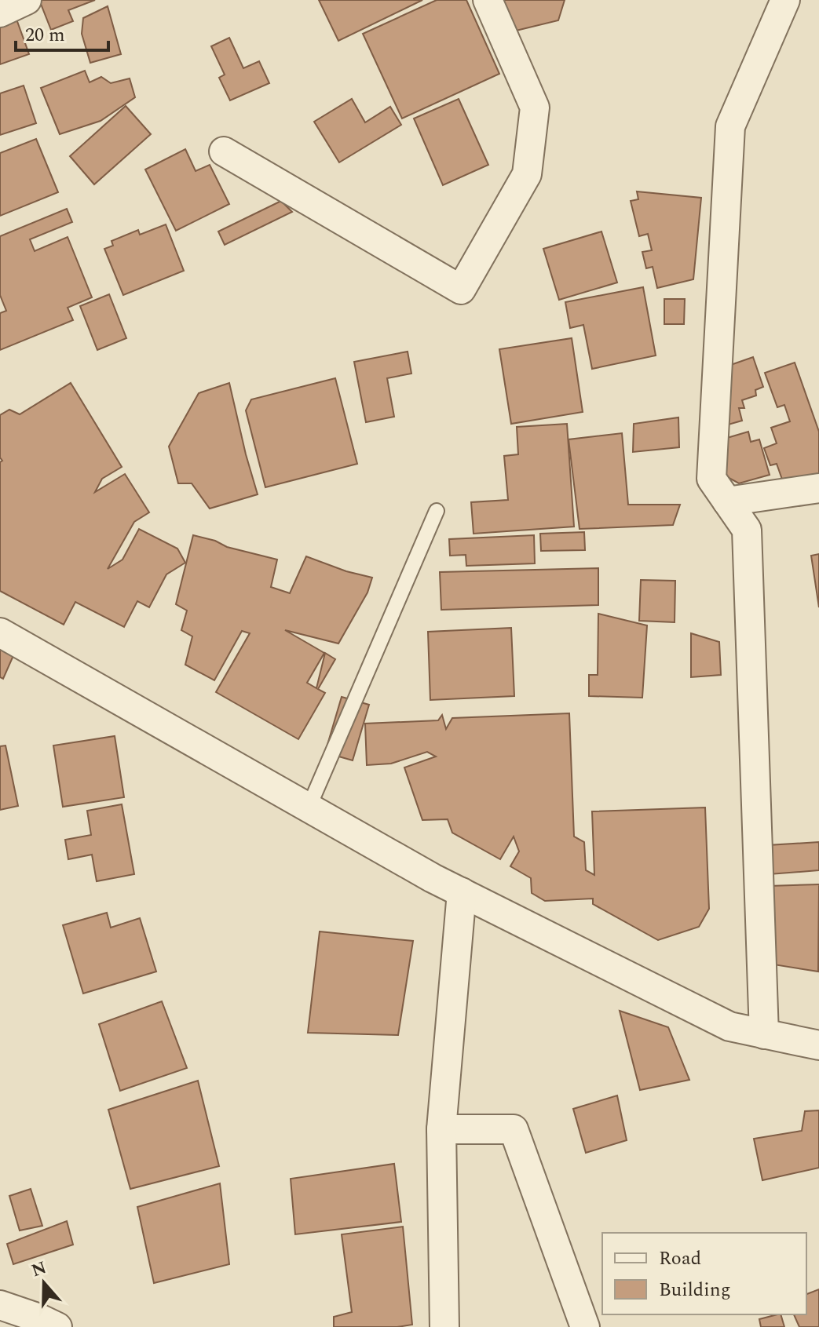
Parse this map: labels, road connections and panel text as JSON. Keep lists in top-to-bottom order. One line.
{"legend":["Road","Building"],"scale_bar":"20 m","north":"top"}
